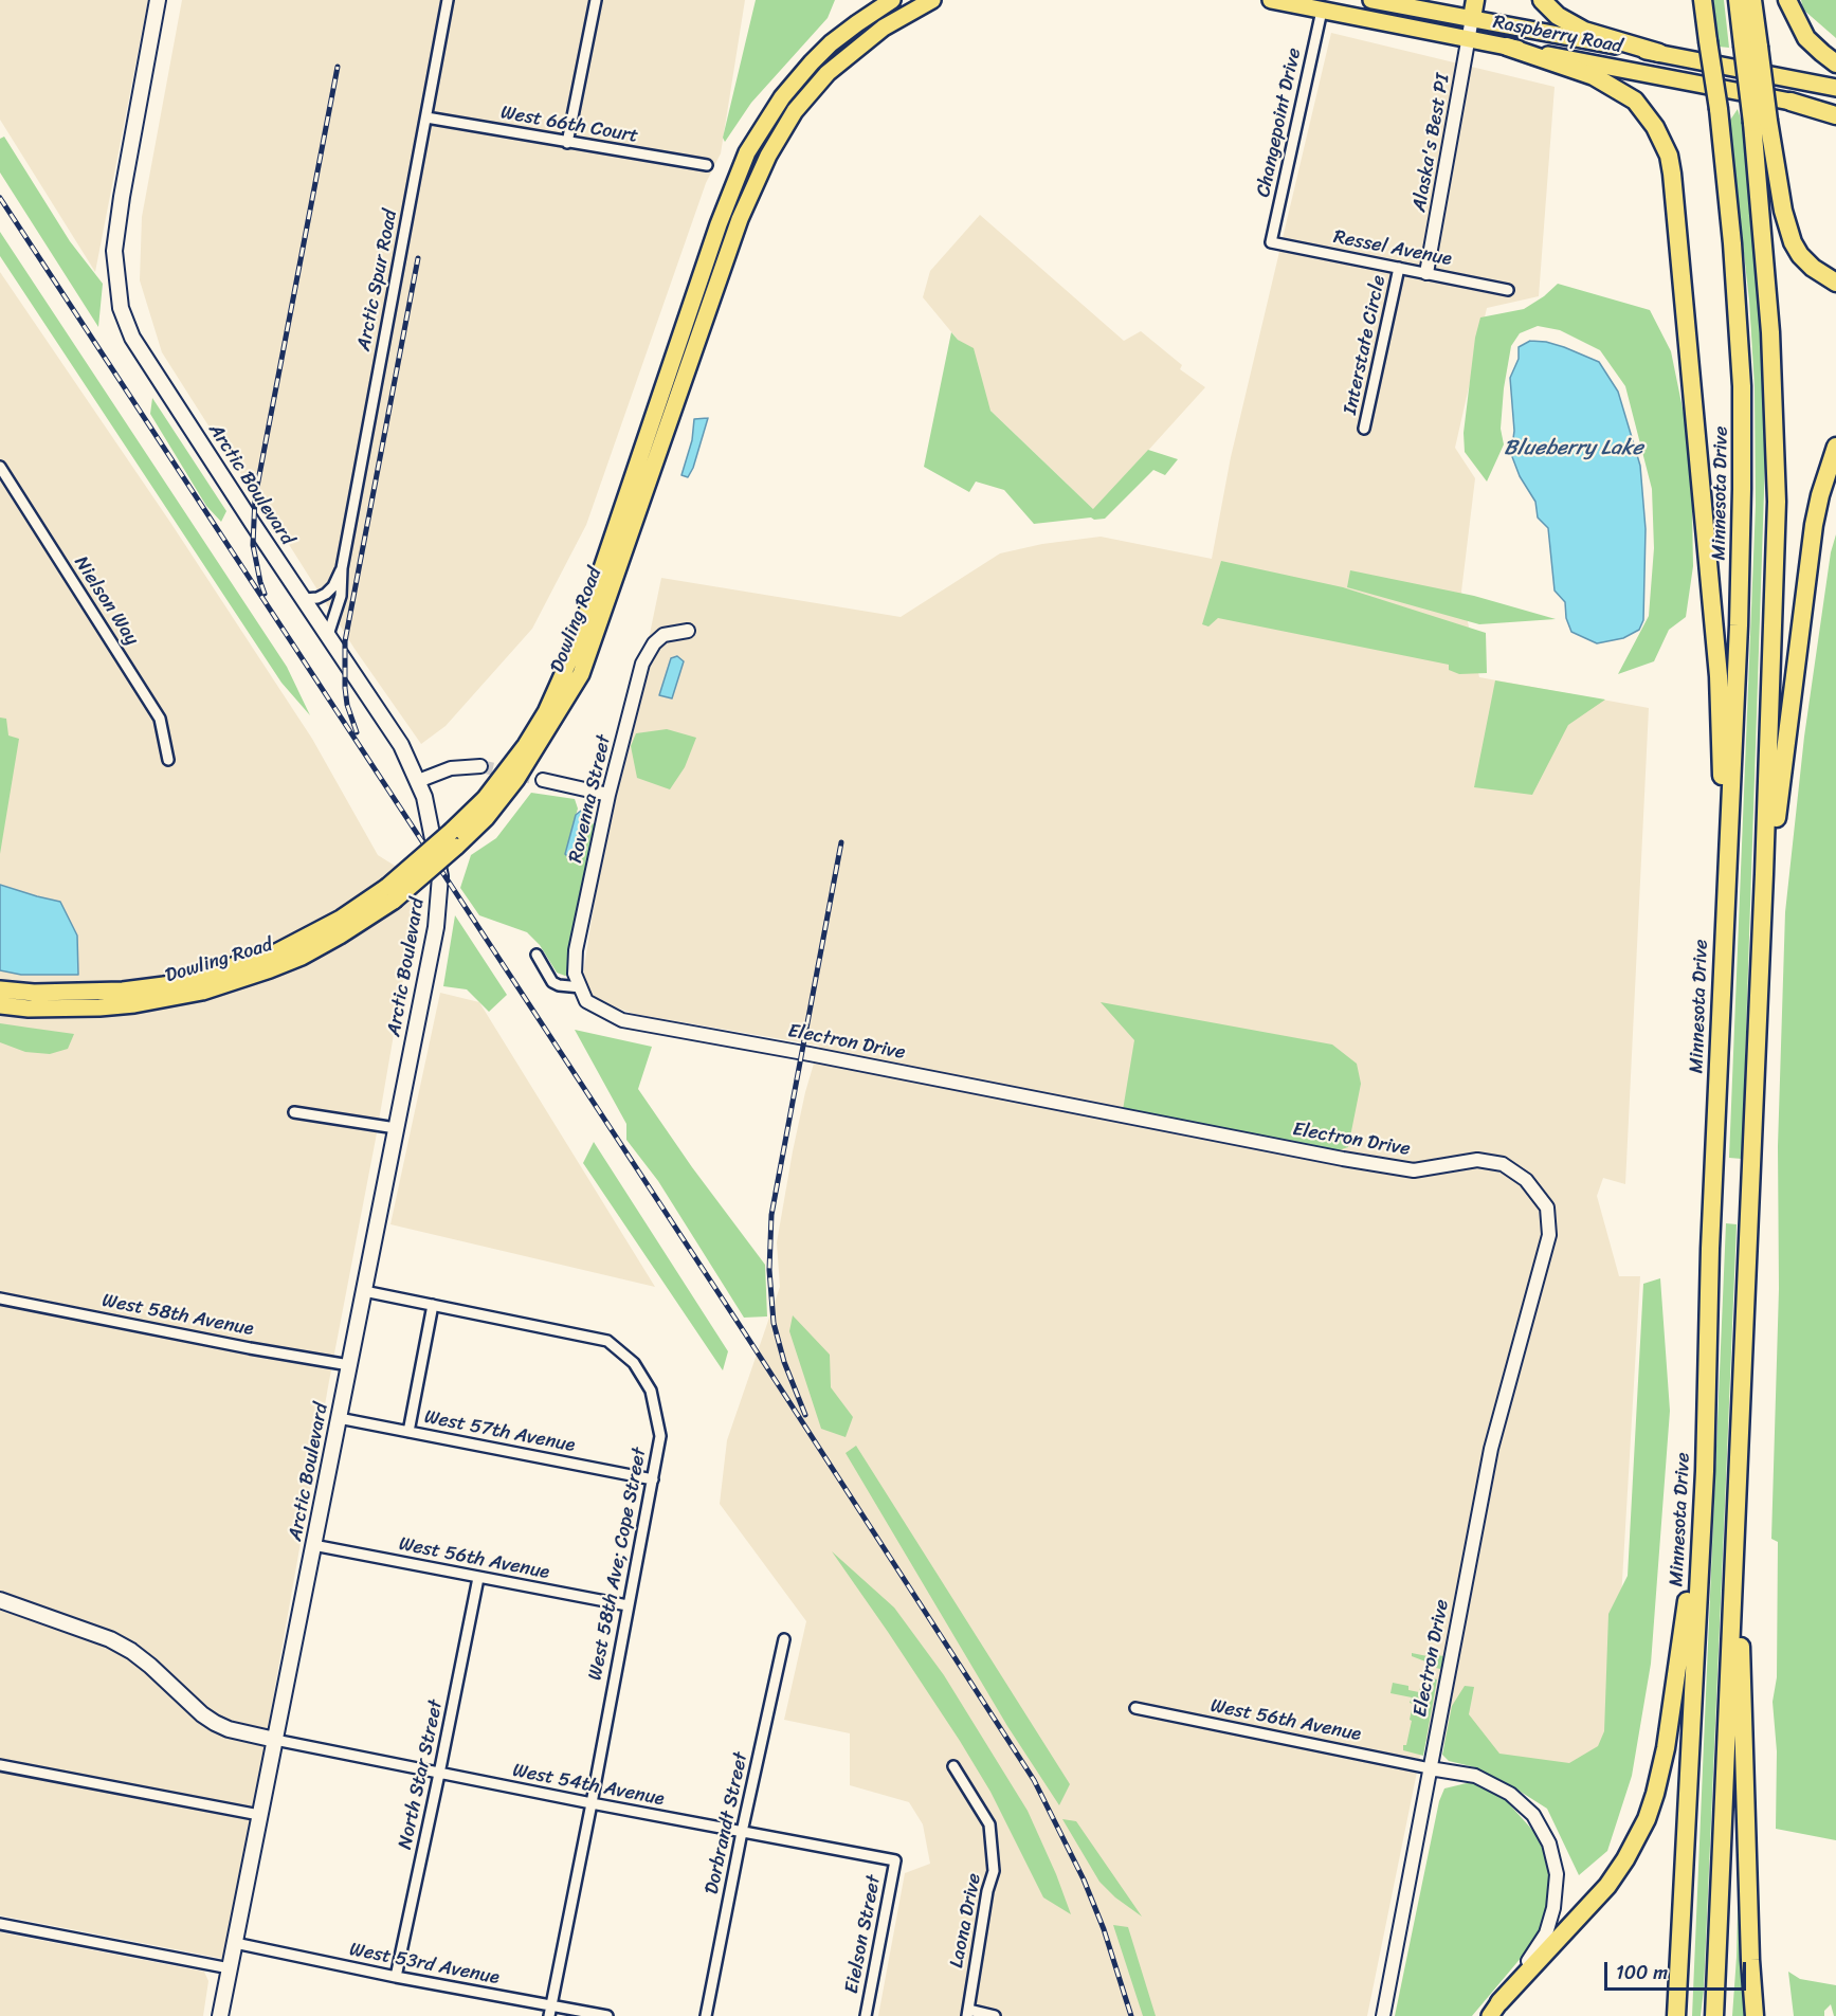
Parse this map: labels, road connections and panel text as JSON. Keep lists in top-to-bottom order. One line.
{"streets":{"highway":["Minnesota Drive"],"main road":["Raspberry Road","Arctic Boulevard","Dowling Road"],"street":["Changepoint Drive","West 66th Court","Alaska's Best PI","Ressel Avenue","Arctic Spur Road","Interstate Circle","Nielson Way","Rovenna Street","Electron Drive","West 58th Avenue","West 57th Avenue","West 56th Avenue","West 58th Ave; Cope Street","North Star Street","West 54th Avenue","Dorbrandt Street","Laona Drive","Eielson Street","West 53rd Avenue"]},"crossings":[["Raspberry Road","Changepoint Drive"],["Raspberry Road","Alaska's Best PI"],["Changepoint Drive","Ressel Avenue"],["West 66th Court","Arctic Spur Road"],["Alaska's Best PI","Ressel Avenue"],["Ressel Avenue","Interstate Circle"],["Arctic Spur Road","Arctic Boulevard"],["Arctic Boulevard","West 58th Avenue"],["Arctic Boulevard","West 57th Avenue"],["Arctic Boulevard","West 56th Avenue"],["Arctic Boulevard","West 58th Ave; Cope Street"],["Arctic Boulevard","West 54th Avenue"],["Arctic Boulevard","West 53rd Avenue"],["Rovenna Street","Electron Drive"],["Electron Drive","West 56th Avenue"],["West 57th Avenue","West 58th Ave; Cope Street"],["West 56th Avenue","West 58th Ave; Cope Street"],["West 56th Avenue","North Star Street"],["West 58th Ave; Cope Street","West 54th Avenue"],["West 58th Ave; Cope Street","West 53rd Avenue"],["North Star Street","West 54th Avenue"],["North Star Street","West 53rd Avenue"],["West 54th Avenue","Dorbrandt Street"],["West 54th Avenue","Eielson Street"]],"water":["Blueberry Lake"],"scale_bar":"100 m"}
